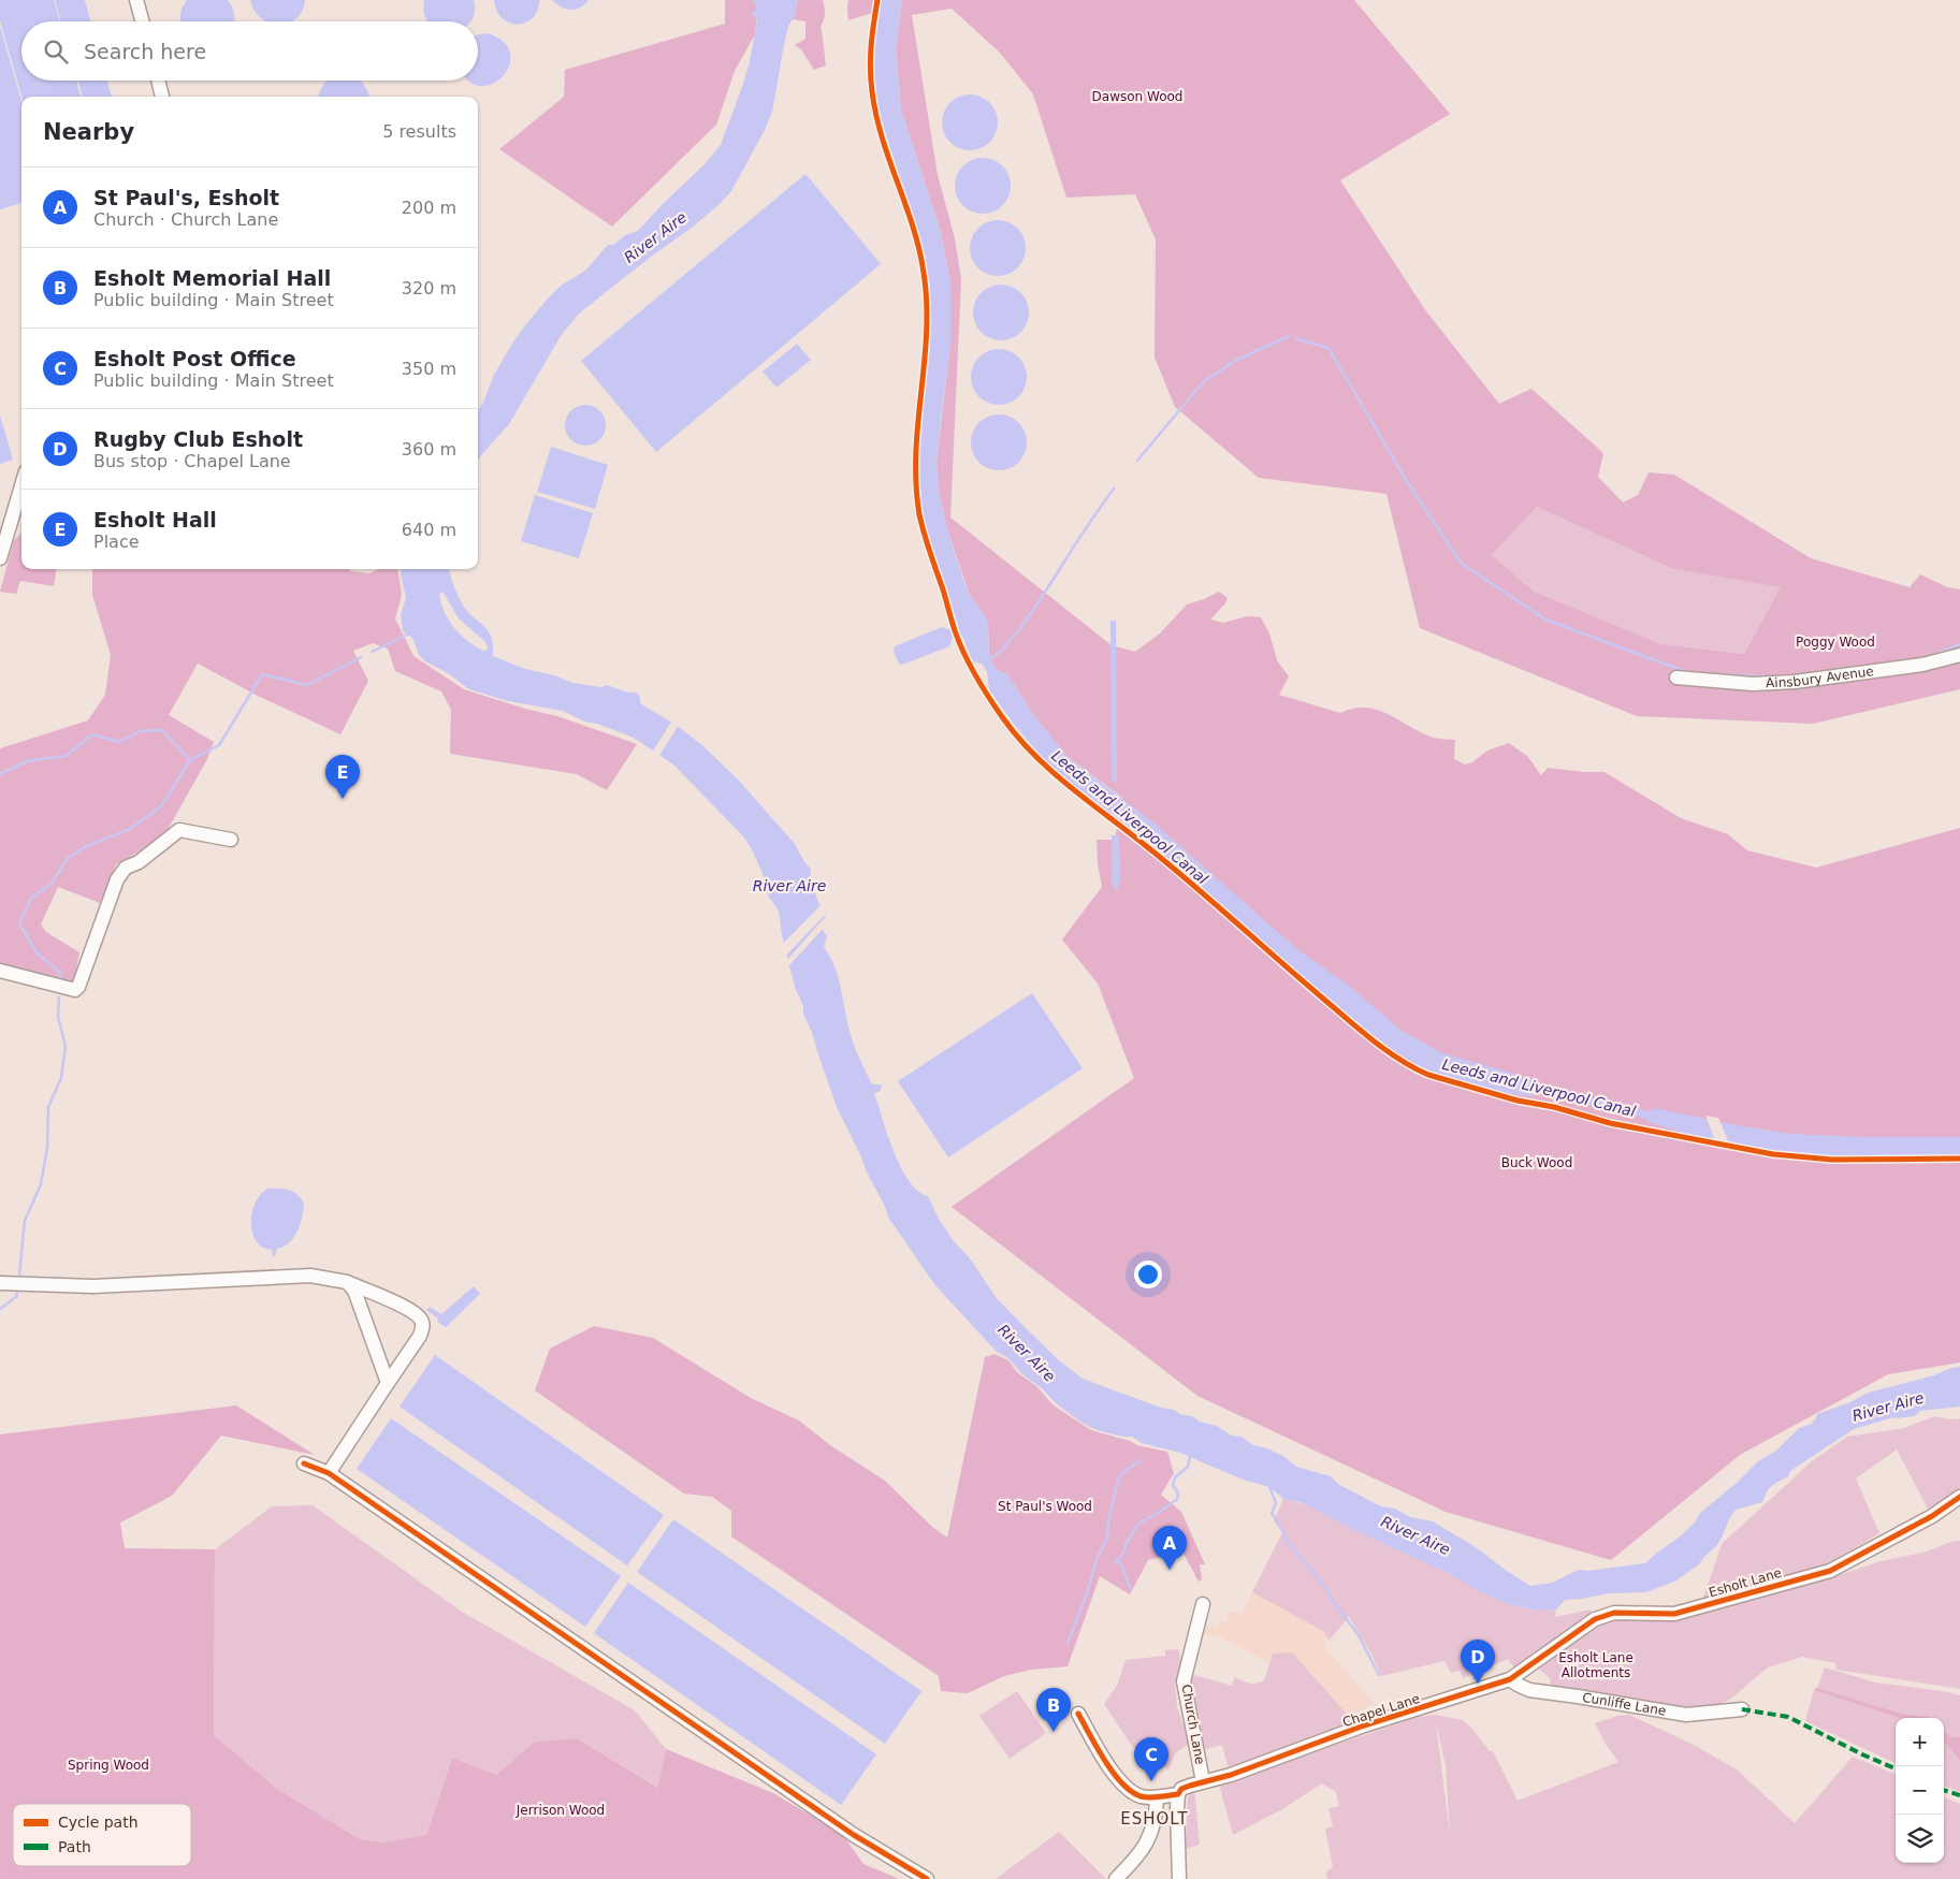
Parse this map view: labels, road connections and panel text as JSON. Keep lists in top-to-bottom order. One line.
{"streets":{"street":["Ainsbury Avenue","Esholt Lane","Cunliffe Lane","Chapel Lane","Church Lane"]},"crossings":[["Esholt Lane","Chapel Lane"],["Cunliffe Lane","Chapel Lane"],["Chapel Lane","Church Lane"]],"districts":["ESHOLT"],"water":["River Aire","Leeds and Liverpool Canal"],"parks":["Dawson Wood","Poggy Wood","Buck Wood","St Paul's Wood","Esholt Lane Allotments","Spring Wood","Jerrison Wood"],"legend":["Cycle path","Path"],"page":{"search":"Search here","heading":["Nearby","5 results"],"list":[{"mark":"A","name":"St Paul's, Esholt","note":"Church · Church Lane","value":"200 m"},{"mark":"B","name":"Esholt Memorial Hall","note":"Public building · Main Street","value":"320 m"},{"mark":"C","name":"Esholt Post Office","note":"Public building · Main Street","value":"350 m"},{"mark":"D","name":"Rugby Club Esholt","note":"Bus stop · Chapel Lane","value":"360 m"},{"mark":"E","name":"Esholt Hall","note":"Place","value":"640 m"}],"pins":["E","A","D","B","C"],"map_buttons":["+","−"]}}
